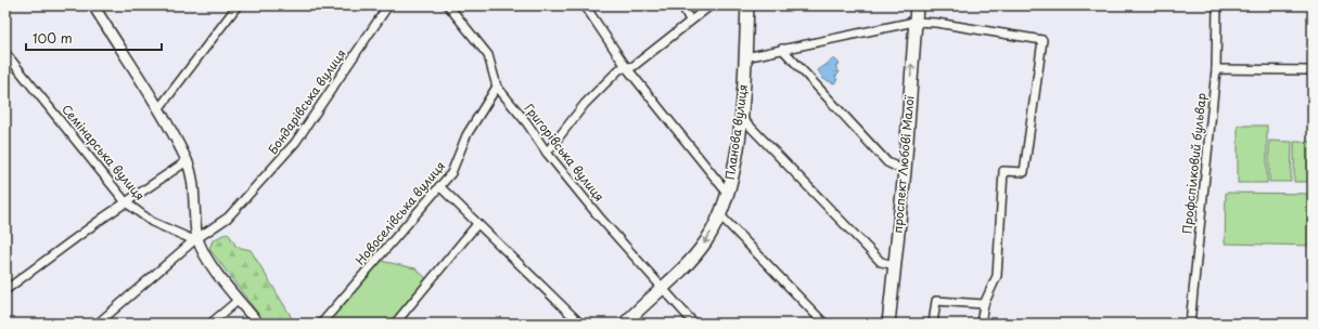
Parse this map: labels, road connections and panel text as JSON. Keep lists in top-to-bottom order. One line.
{"streets":{"main road":["Планова вулиця","проспект Любові Малої"],"street":["Бондарівська вулиця","Семінарська вулиця","Григорівська вулиця","Профспілковий бульвар","Новоселівська вулиця"]},"crossings":[["Бондарівська вулиця","Семінарська вулиця"],["Планова вулиця","Григорівська вулиця"],["Григорівська вулиця","Новоселівська вулиця"]],"one_way":["проспект Любові Малої"],"scale_bar":"100 m"}
